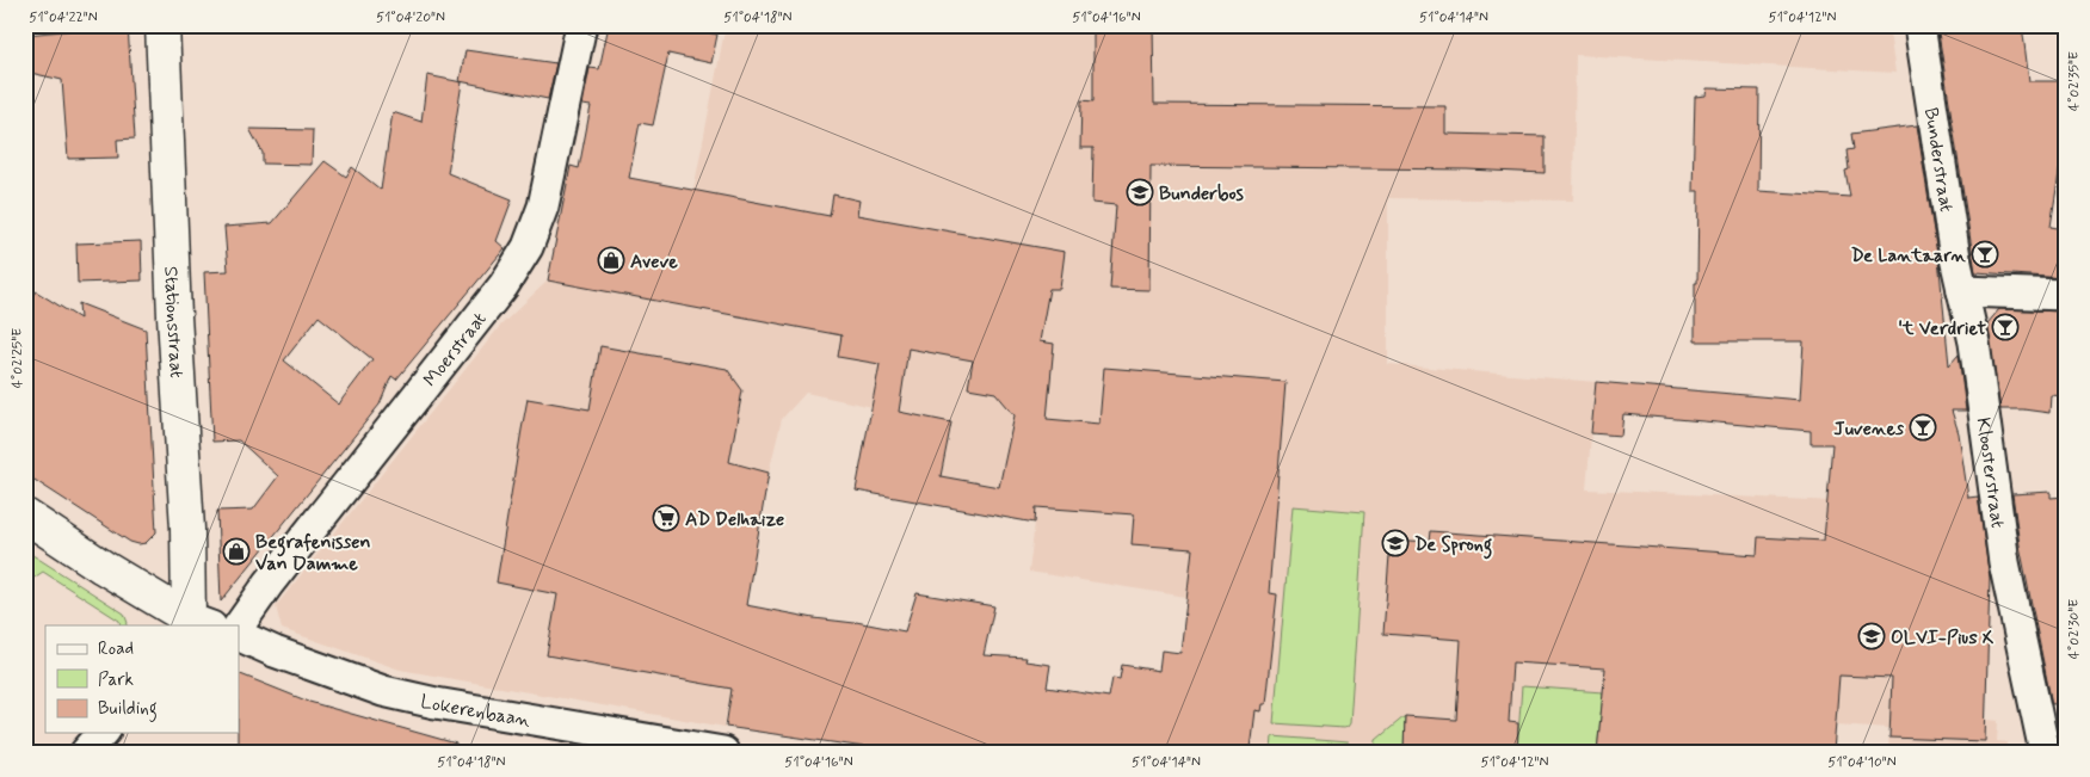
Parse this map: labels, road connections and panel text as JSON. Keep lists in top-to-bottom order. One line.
{"streets":{"street":["Bunderstraat","Stationsstraat","Moerstraat","Kloosterstraat","Lokerenbaan"]},"crossings":[["Bunderstraat","Kloosterstraat"]],"places":{"school or university":["Bunderbos","De Sprong","OLVI-Pius X"],"bar":["De Lantaarn","'t Verdriet","Juvenes"],"shop":["Aveve","Begrafenissen Van Damme"],"supermarket":["AD Delhaize"]},"legend":["Road","Park","Building"],"coordinates":["51°04'22\"N","51°04'20\"N","51°04'18\"N","51°04'16\"N","51°04'14\"N","51°04'12\"N","4°02'35\"E","4°02'25\"E","4°02'30\"E","51°04'10\"N"]}
